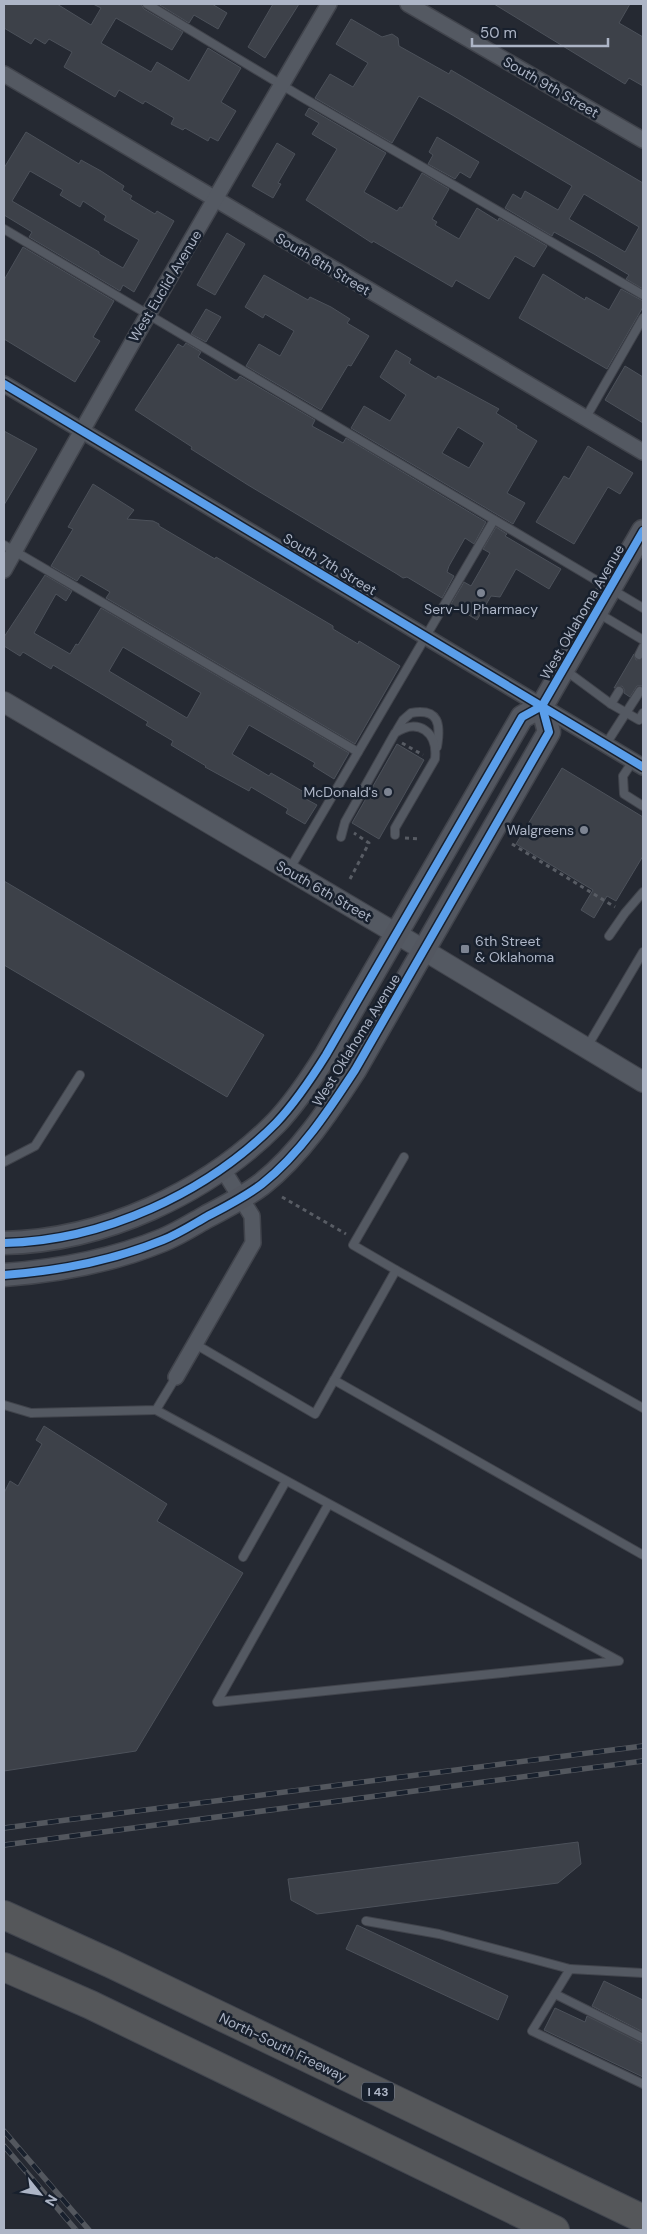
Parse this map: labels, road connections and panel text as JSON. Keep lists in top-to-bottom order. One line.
{"streets":{"highway":["North-South Freeway","I 43"],"main road":["West Oklahoma Avenue"],"street":["South 9th Street","South 8th Street","West Euclid Avenue","South 7th Street","South 6th Street"]},"crossings":[["South 8th Street","West Euclid Avenue"],["West Euclid Avenue","South 7th Street"],["South 7th Street","West Oklahoma Avenue"],["West Oklahoma Avenue","South 6th Street"]],"places":{"other":["Serv-U Pharmacy","McDonald's","Walgreens"],"transit":["6th Street & Oklahoma"]},"scale_bar":"50 m","north":"bottom right"}
